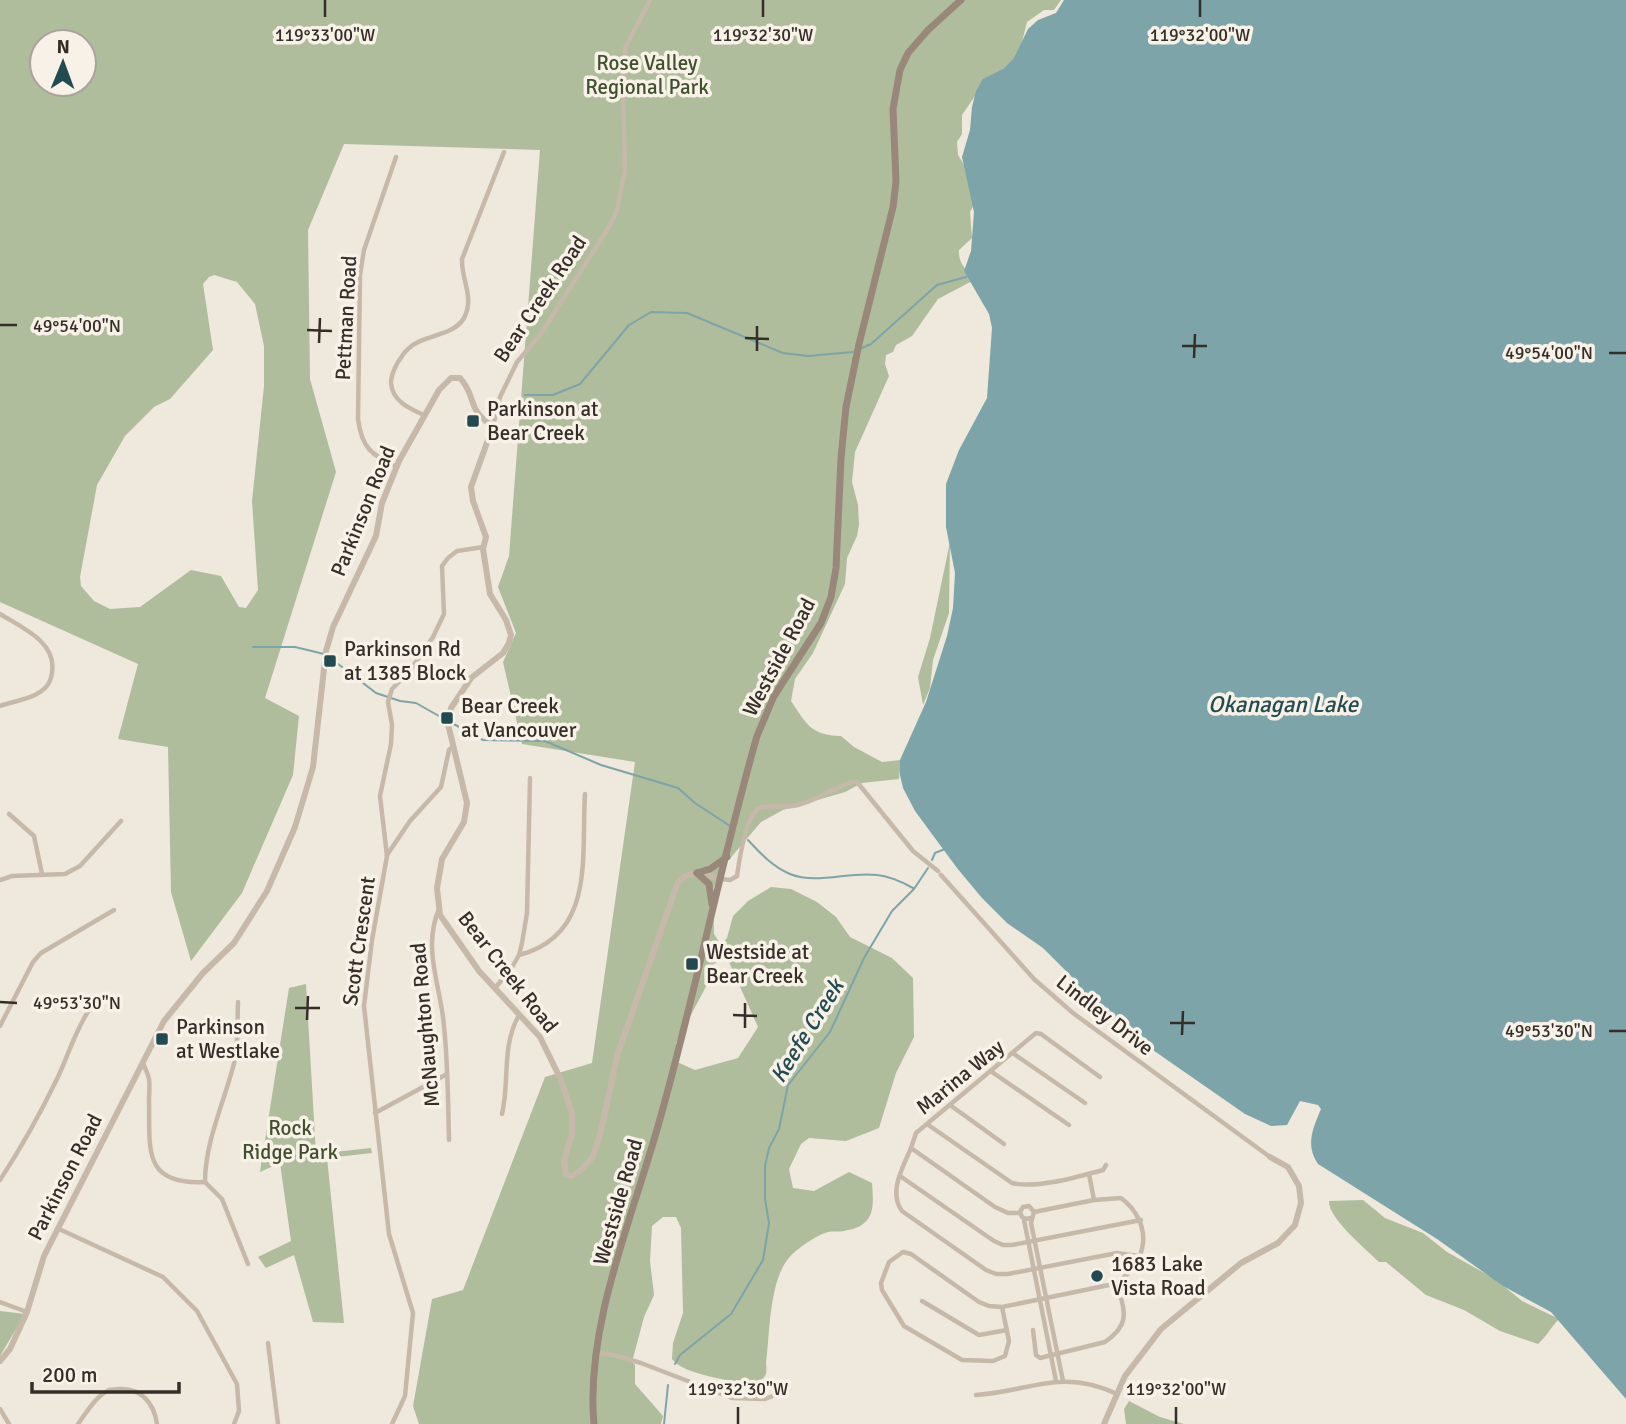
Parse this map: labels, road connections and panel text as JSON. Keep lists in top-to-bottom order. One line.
{"streets":{"main road":["Westside Road"],"street":["Bear Creek Road","Pettman Road","Parkinson Road","Scott Crescent","Lindley Drive","McNaughton Road","Marina Way"]},"crossings":[["Bear Creek Road","Parkinson Road"],["Bear Creek Road","Scott Crescent"],["Bear Creek Road","McNaughton Road"],["Pettman Road","Parkinson Road"],["Westside Road","Lindley Drive"]],"water":["Okanagan Lake","Keefe Creek"],"parks":["Rose Valley Regional Park","Rock Ridge Park"],"places":{"transit":["Parkinson at Bear Creek","Parkinson Rd at 1385 Block","Bear Creek at Vancouver","Westside at Bear Creek","Parkinson at Westlake"],"other":["1683 Lake Vista Road"]},"scale_bar":"200 m","north":"top","coordinates":["119°33'00\"W","119°32'30\"W","119°32'00\"W","49°54'00\"N","49°53'30\"N"]}
